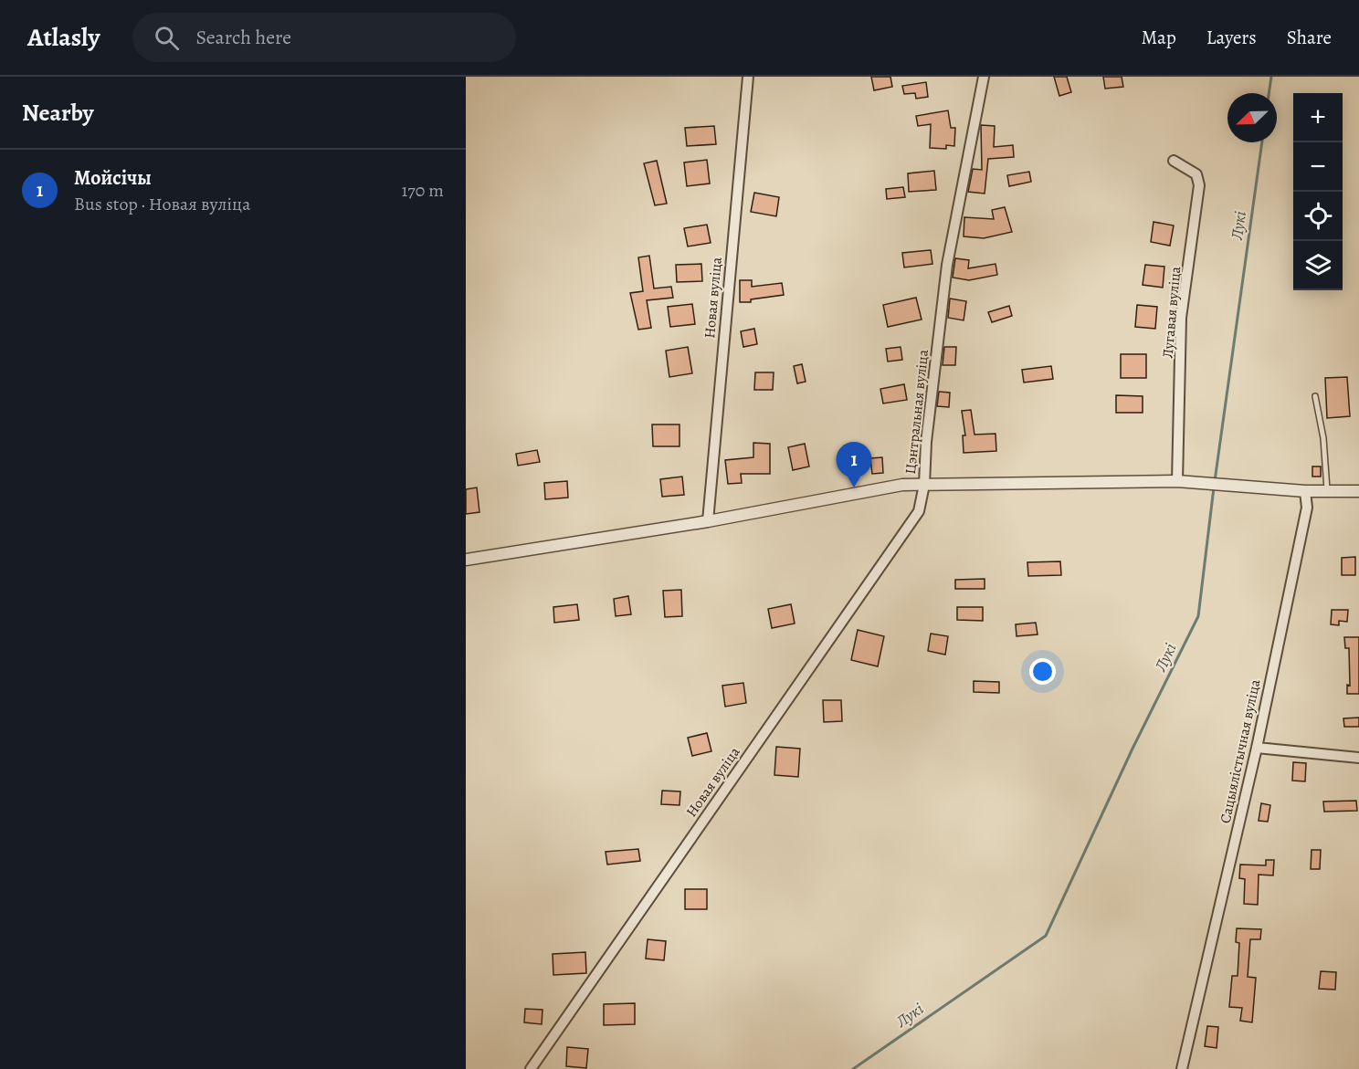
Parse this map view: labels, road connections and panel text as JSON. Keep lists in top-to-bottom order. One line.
{"streets":{"street":["Новая вуліца","Лугавая вуліца","Цэнтральная вуліца","Сацыялістычная вуліца"]},"crossings":[["Новая вуліца","Цэнтральная вуліца"],["Лугавая вуліца","Цэнтральная вуліца"],["Цэнтральная вуліца","Сацыялістычная вуліца"]],"water":["Лукі"],"north":"bottom left","page":{"header":"Atlasly","search":"Search here","nav":["Map","Layers","Share"],"heading":"Nearby","map_buttons":["+","−"],"list":[{"mark":"1","name":"Мойсічы","note":"Bus stop · Новая вуліца","value":"170 m"}],"pins":"1"}}
